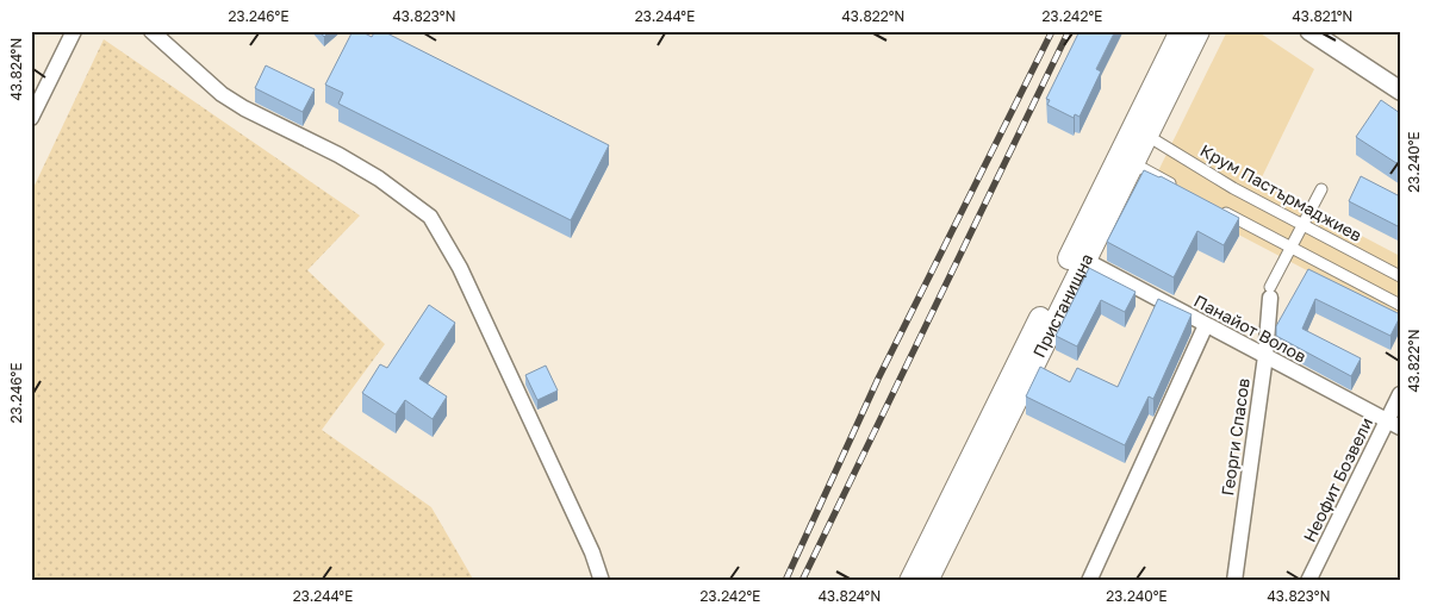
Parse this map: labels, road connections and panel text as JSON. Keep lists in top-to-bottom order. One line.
{"streets":{"main road":["Пристанищна"],"street":["Крум Пастърмаджиев","Панайот Волов","Георги Спасов","Неофит Бозвели"]},"crossings":[["Крум Пастърмаджиев","Пристанищна"],["Пристанищна","Панайот Волов"],["Панайот Волов","Георги Спасов"],["Панайот Волов","Неофит Бозвели"]],"coordinates":["23.246°E","43.823°N","23.244°E","43.822°N","23.242°E","43.821°N","43.824°N","23.240°E"]}
